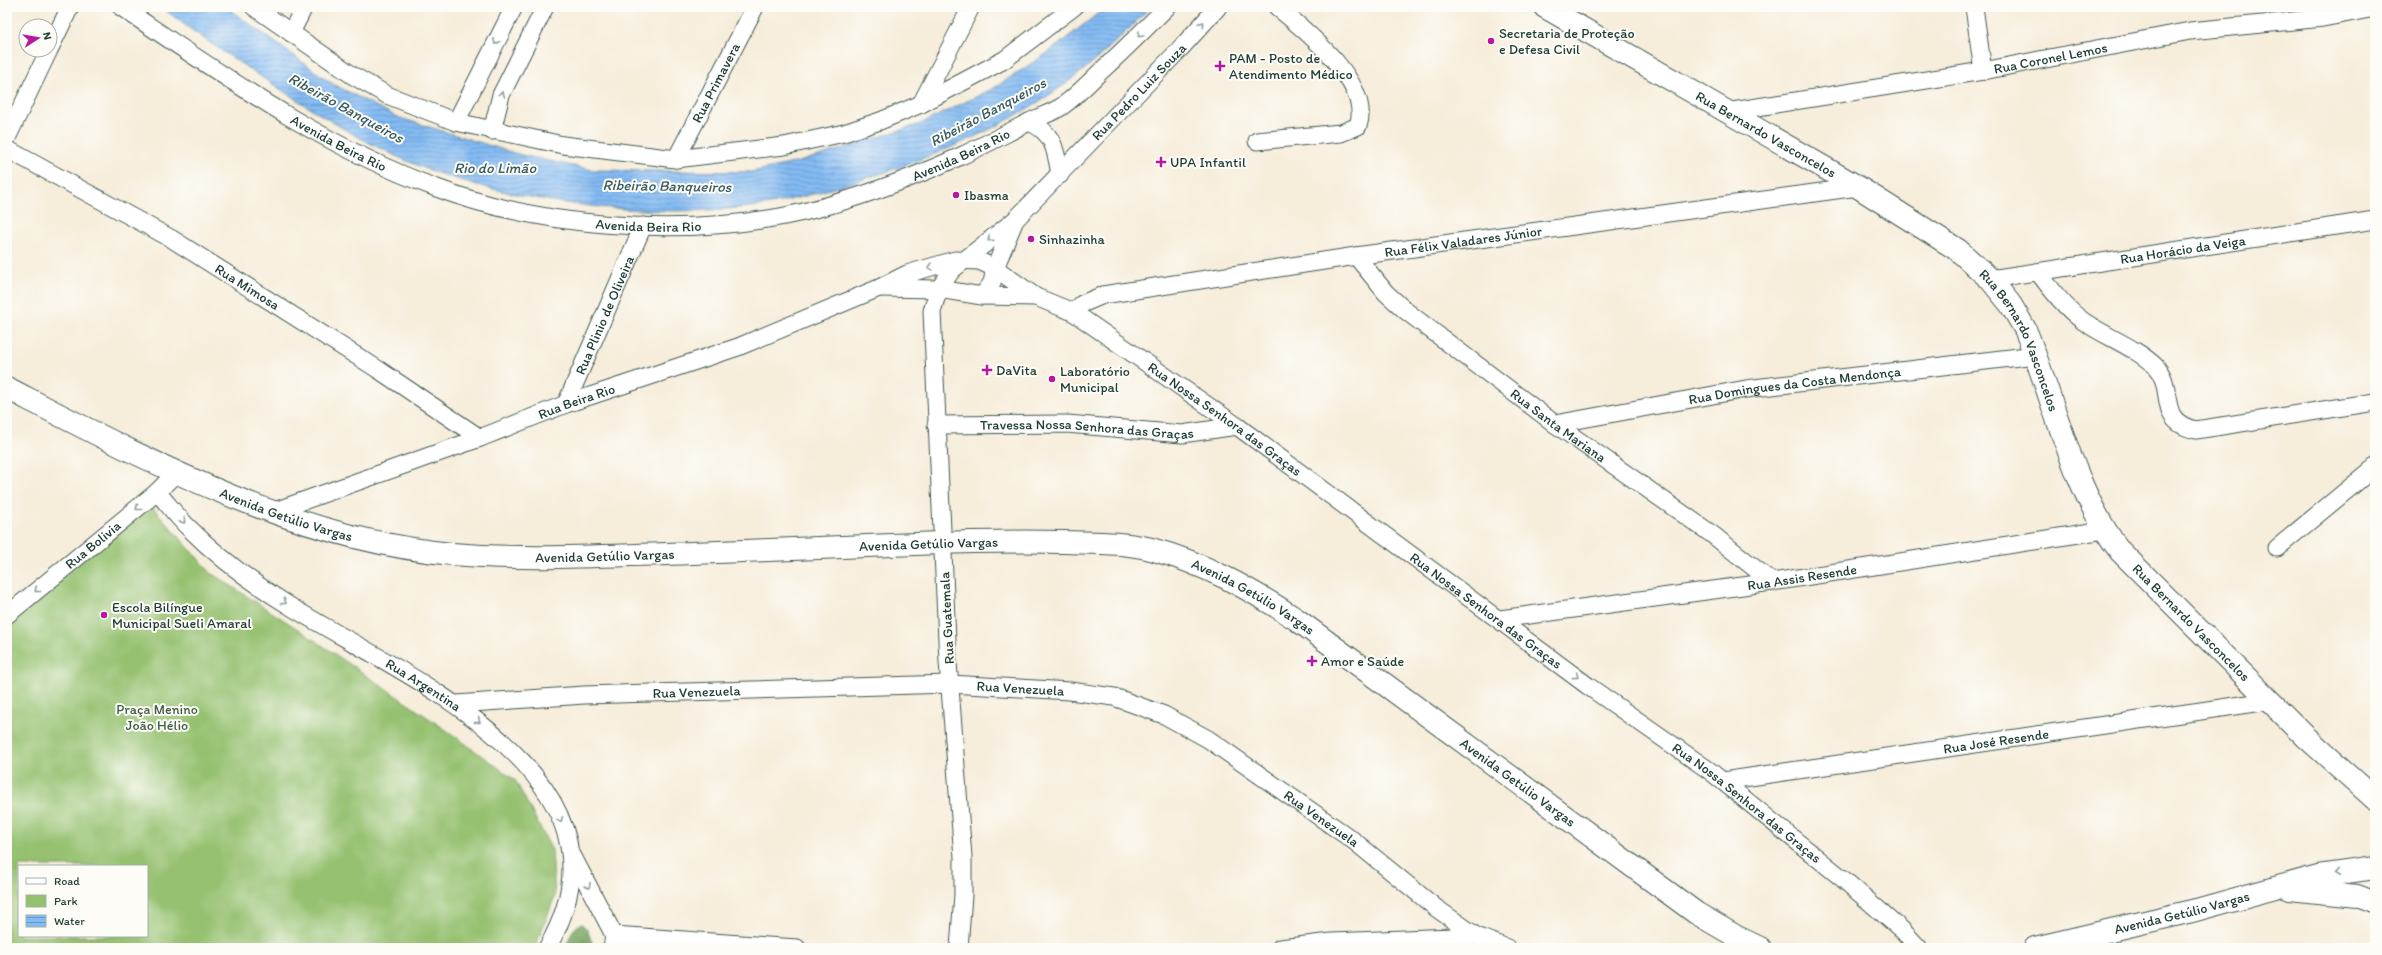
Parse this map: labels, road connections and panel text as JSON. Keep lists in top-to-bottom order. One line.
{"streets":{"main road":["Rua Bernardo Vasconcelos","Avenida Getúlio Vargas"],"street":["Rua Coronel Lemos","Rua Primavera","Rua Pedro Luiz Souza","Avenida Beira Rio","Rua Félix Valadares Júnior","Rua Horácio da Veiga","Rua Mimosa","Rua Plinio de Oliveira","Rua Domingues da Costa Mendonça","Rua Beira Rio","Rua Nossa Senhora das Graças","Rua Santa Mariana","Travessa Nossa Senhora das Graças","Rua Bolivia","Rua Assis Resende","Rua Guatemala","Rua Argentina","Rua Venezuela","Rua José Resende"]},"crossings":[["Rua Coronel Lemos","Rua Bernardo Vasconcelos"],["Rua Pedro Luiz Souza","Rua Beira Rio"],["Rua Bernardo Vasconcelos","Rua Félix Valadares Júnior"],["Rua Bernardo Vasconcelos","Rua Horácio da Veiga"],["Rua Bernardo Vasconcelos","Rua Domingues da Costa Mendonça"],["Rua Bernardo Vasconcelos","Rua Assis Resende"],["Rua Bernardo Vasconcelos","Rua José Resende"],["Avenida Beira Rio","Rua Plinio de Oliveira"],["Rua Félix Valadares Júnior","Rua Nossa Senhora das Graças"],["Rua Félix Valadares Júnior","Rua Santa Mariana"],["Rua Mimosa","Rua Beira Rio"],["Rua Plinio de Oliveira","Rua Beira Rio"],["Rua Domingues da Costa Mendonça","Rua Santa Mariana"],["Rua Beira Rio","Rua Nossa Senhora das Graças"],["Rua Beira Rio","Avenida Getúlio Vargas"],["Rua Beira Rio","Rua Guatemala"],["Rua Nossa Senhora das Graças","Travessa Nossa Senhora das Graças"],["Rua Nossa Senhora das Graças","Rua Assis Resende"],["Rua Nossa Senhora das Graças","Rua José Resende"],["Rua Santa Mariana","Rua Assis Resende"],["Travessa Nossa Senhora das Graças","Rua Guatemala"],["Avenida Getúlio Vargas","Rua Bolivia"],["Avenida Getúlio Vargas","Rua Guatemala"],["Rua Bolivia","Rua Argentina"],["Rua Guatemala","Rua Venezuela"],["Rua Argentina","Rua Venezuela"]],"one_way":["Rua Bolivia","Rua Argentina"],"water":["Ribeirão Banqueiros","Rio do Limão"],"parks":["Praça Menino João Hélio"],"places":{"other":["Secretaria de Proteção e Defesa Civil","Ibasma","Sinhazinha","Laboratório Municipal","Escola Bilíngue Municipal Sueli Amaral"],"health":["PAM - Posto de Atendimento Médico","UPA Infantil","DaVita","Amor e Saúde"]},"legend":["Road","Park","Water"],"north":"right"}
